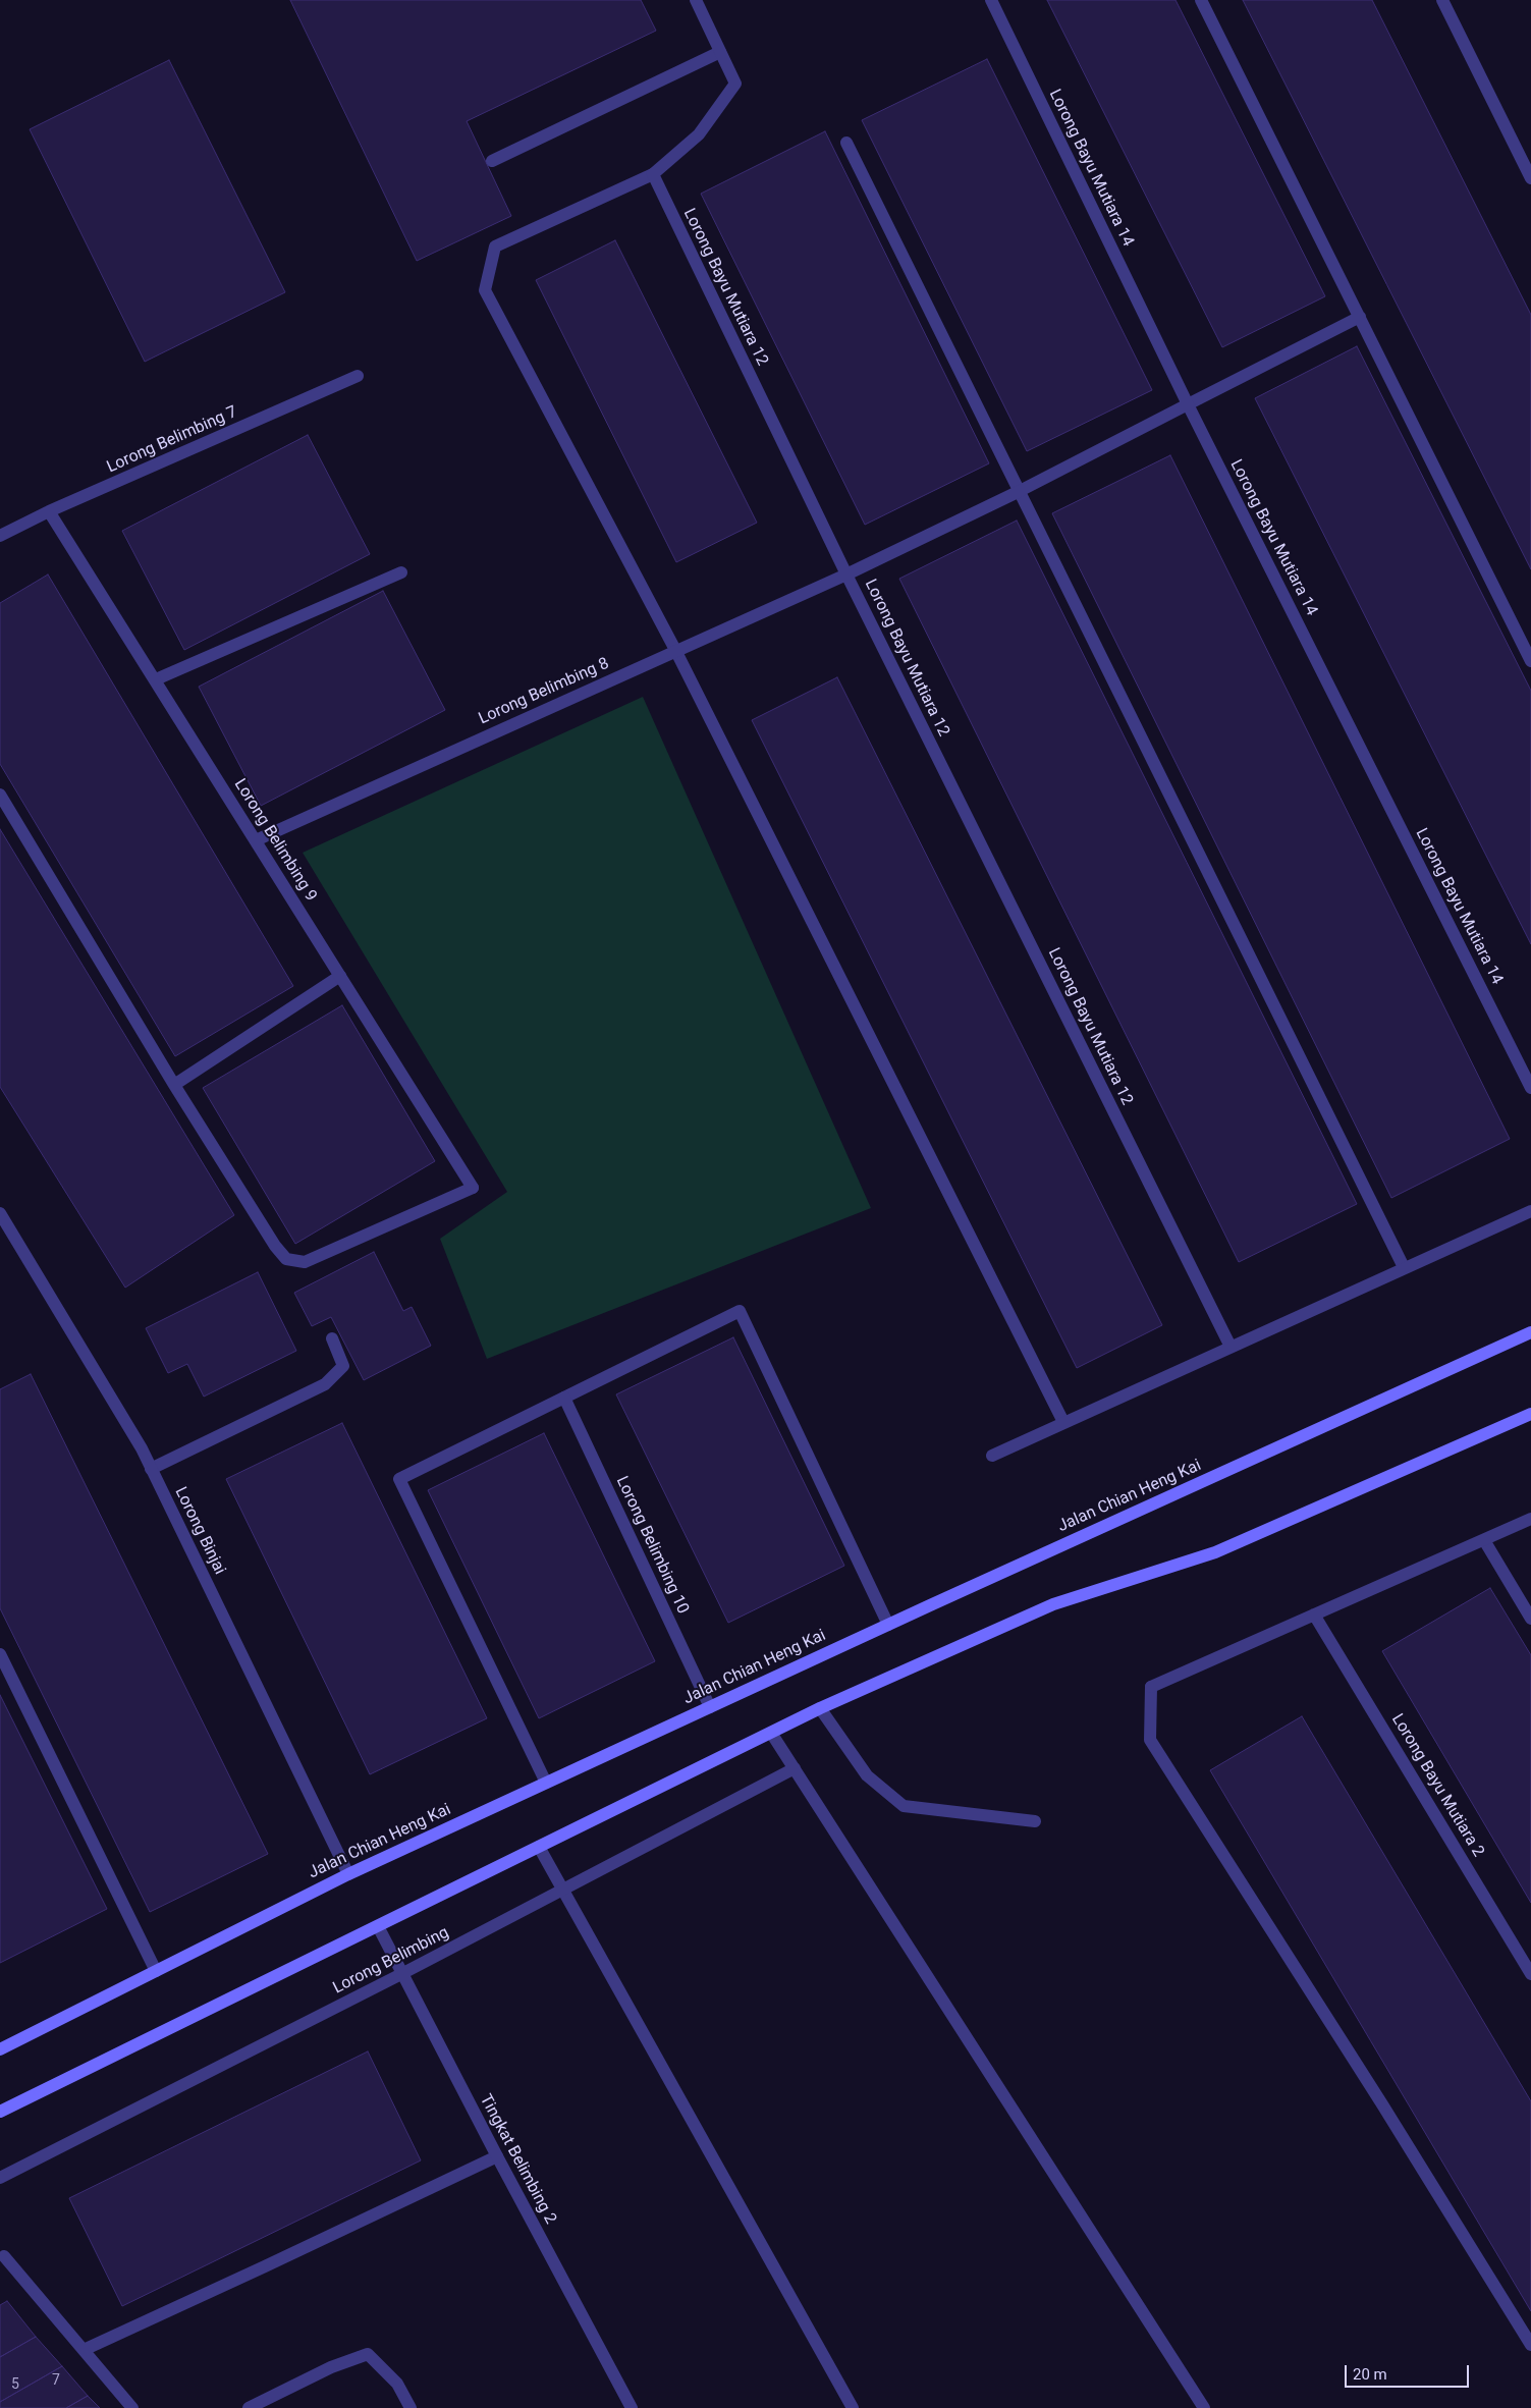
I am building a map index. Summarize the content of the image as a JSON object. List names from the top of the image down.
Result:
{
  "streets": {
    "main road": ["Jalan Chian Heng Kai"],
    "street": [
      "Lorong Bayu Mutiara 14",
      "Lorong Bayu Mutiara 12",
      "Lorong Belimbing 7",
      "Lorong Belimbing 8",
      "Lorong Belimbing 9",
      "Lorong Binjai",
      "Lorong Belimbing 10",
      "Lorong Bayu Mutiara 2",
      "Lorong Belimbing",
      "Tingkat Belimbing 2"
    ]
  },
  "crossings": [
    ["Lorong Bayu Mutiara 14", "Lorong Belimbing 8"],
    ["Lorong Bayu Mutiara 12", "Lorong Belimbing 8"],
    ["Lorong Belimbing 7", "Lorong Belimbing 9"],
    ["Lorong Belimbing 8", "Lorong Belimbing 9"],
    ["Jalan Chian Heng Kai", "Lorong Binjai"],
    ["Jalan Chian Heng Kai", "Lorong Belimbing 10"],
    ["Lorong Belimbing", "Tingkat Belimbing 2"]
  ],
  "house_numbers": ["7", "5"],
  "scale_bar": "20 m"
}
